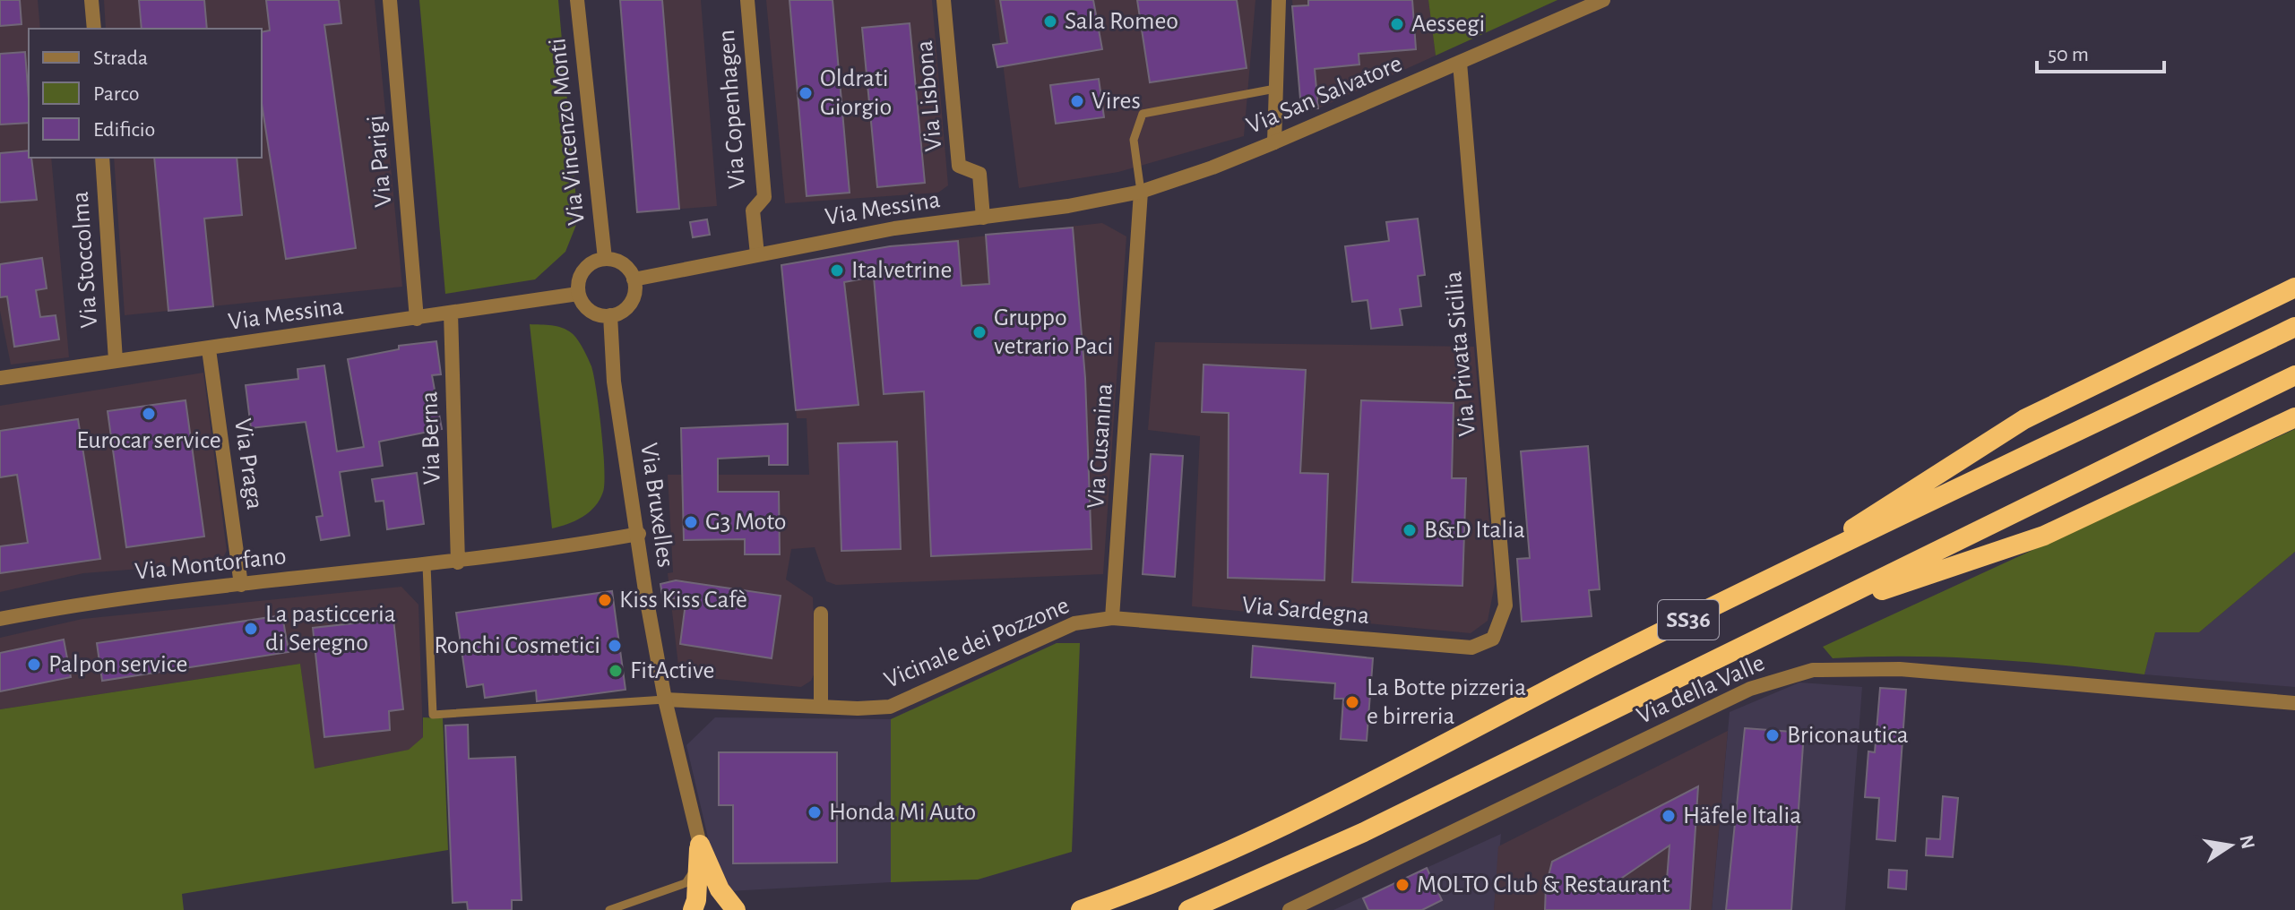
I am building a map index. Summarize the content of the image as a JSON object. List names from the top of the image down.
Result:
{
  "streets": {
    "highway": ["SS36"],
    "street": [
      "Via San Salvatore",
      "Via Lisbona",
      "Via Copenhagen",
      "Via Vincenzo Monti",
      "Via Parigi",
      "Via Messina",
      "Via Stoccolma",
      "Via Privata Sicilia",
      "Via Berna",
      "Via Cusanina",
      "Via Praga",
      "Via Bruxelles",
      "Via Montorfano",
      "Via Sardegna",
      "Vicinale dei Pozzone",
      "Via della Valle"
    ]
  },
  "crossings": [
    ["Via San Salvatore", "Via Messina"],
    ["Via San Salvatore", "Via Privata Sicilia"],
    ["Via San Salvatore", "Via Cusanina"],
    ["Via Lisbona", "Via Messina"],
    ["Via Copenhagen", "Via Messina"],
    ["Via Vincenzo Monti", "Via Messina"],
    ["Via Vincenzo Monti", "Via Bruxelles"],
    ["Via Parigi", "Via Messina"],
    ["Via Messina", "Via Stoccolma"],
    ["Via Messina", "Via Berna"],
    ["Via Messina", "Via Cusanina"],
    ["Via Messina", "Via Praga"],
    ["Via Messina", "Via Bruxelles"],
    ["Via Privata Sicilia", "Via Sardegna"],
    ["Via Berna", "Via Montorfano"],
    ["Via Cusanina", "Via Sardegna"],
    ["Via Cusanina", "Vicinale dei Pozzone"],
    ["Via Praga", "Via Montorfano"],
    ["Via Bruxelles", "Via Montorfano"],
    ["Via Bruxelles", "Vicinale dei Pozzone"],
    ["Via Sardegna", "Vicinale dei Pozzone"]
  ],
  "places": [
    "Sala Romeo",
    "Aessegi",
    "Oldrati Giorgio",
    "Vires",
    "Italvetrine",
    "Gruppo vetrario Paci",
    "Eurocar service",
    "G3 Moto",
    "B&D Italia",
    "Kiss Kiss Cafè",
    "La pasticceria di Seregno",
    "Ronchi Cosmetici",
    "Palpon service",
    "FitActive",
    "La Botte pizzeria e birreria",
    "Briconautica",
    "Honda Mi Auto",
    "Häfele Italia",
    "MOLTO Club & Restaurant"
  ],
  "legend": ["Strada", "Parco", "Edificio"],
  "scale_bar": "50 m",
  "north": "right"
}
